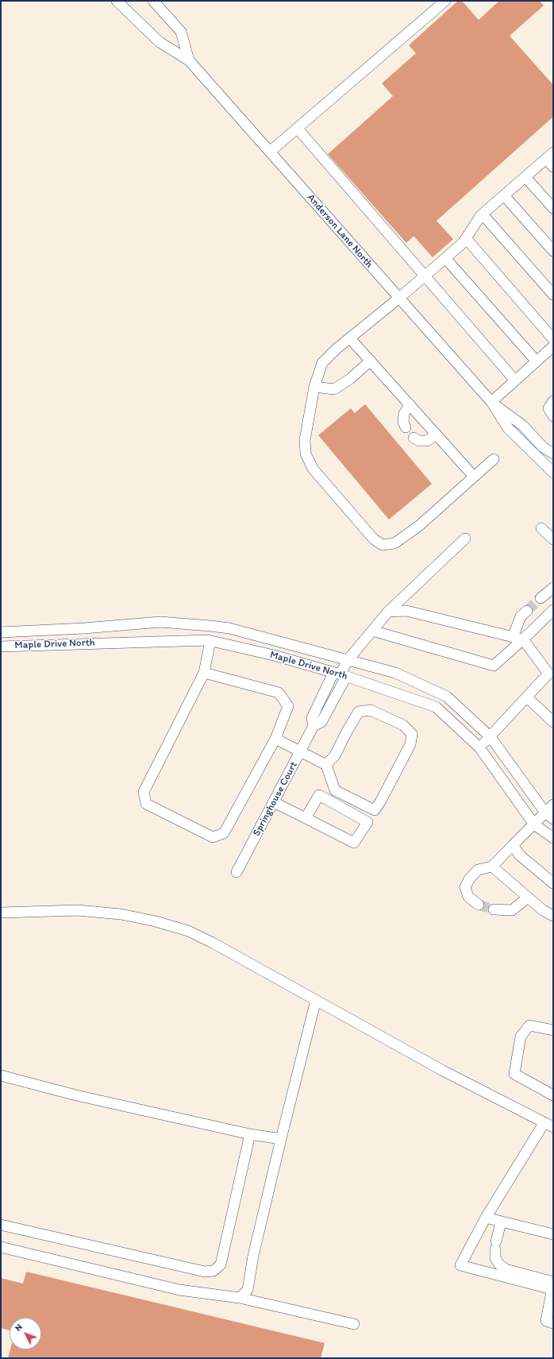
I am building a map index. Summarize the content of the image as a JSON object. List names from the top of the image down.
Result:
{
  "streets": {
    "street": ["Anderson Lane North", "Maple Drive North", "Springhouse Court"]
  },
  "crossings": [
    ["Maple Drive North", "Springhouse Court"]
  ],
  "north": "top left"
}
